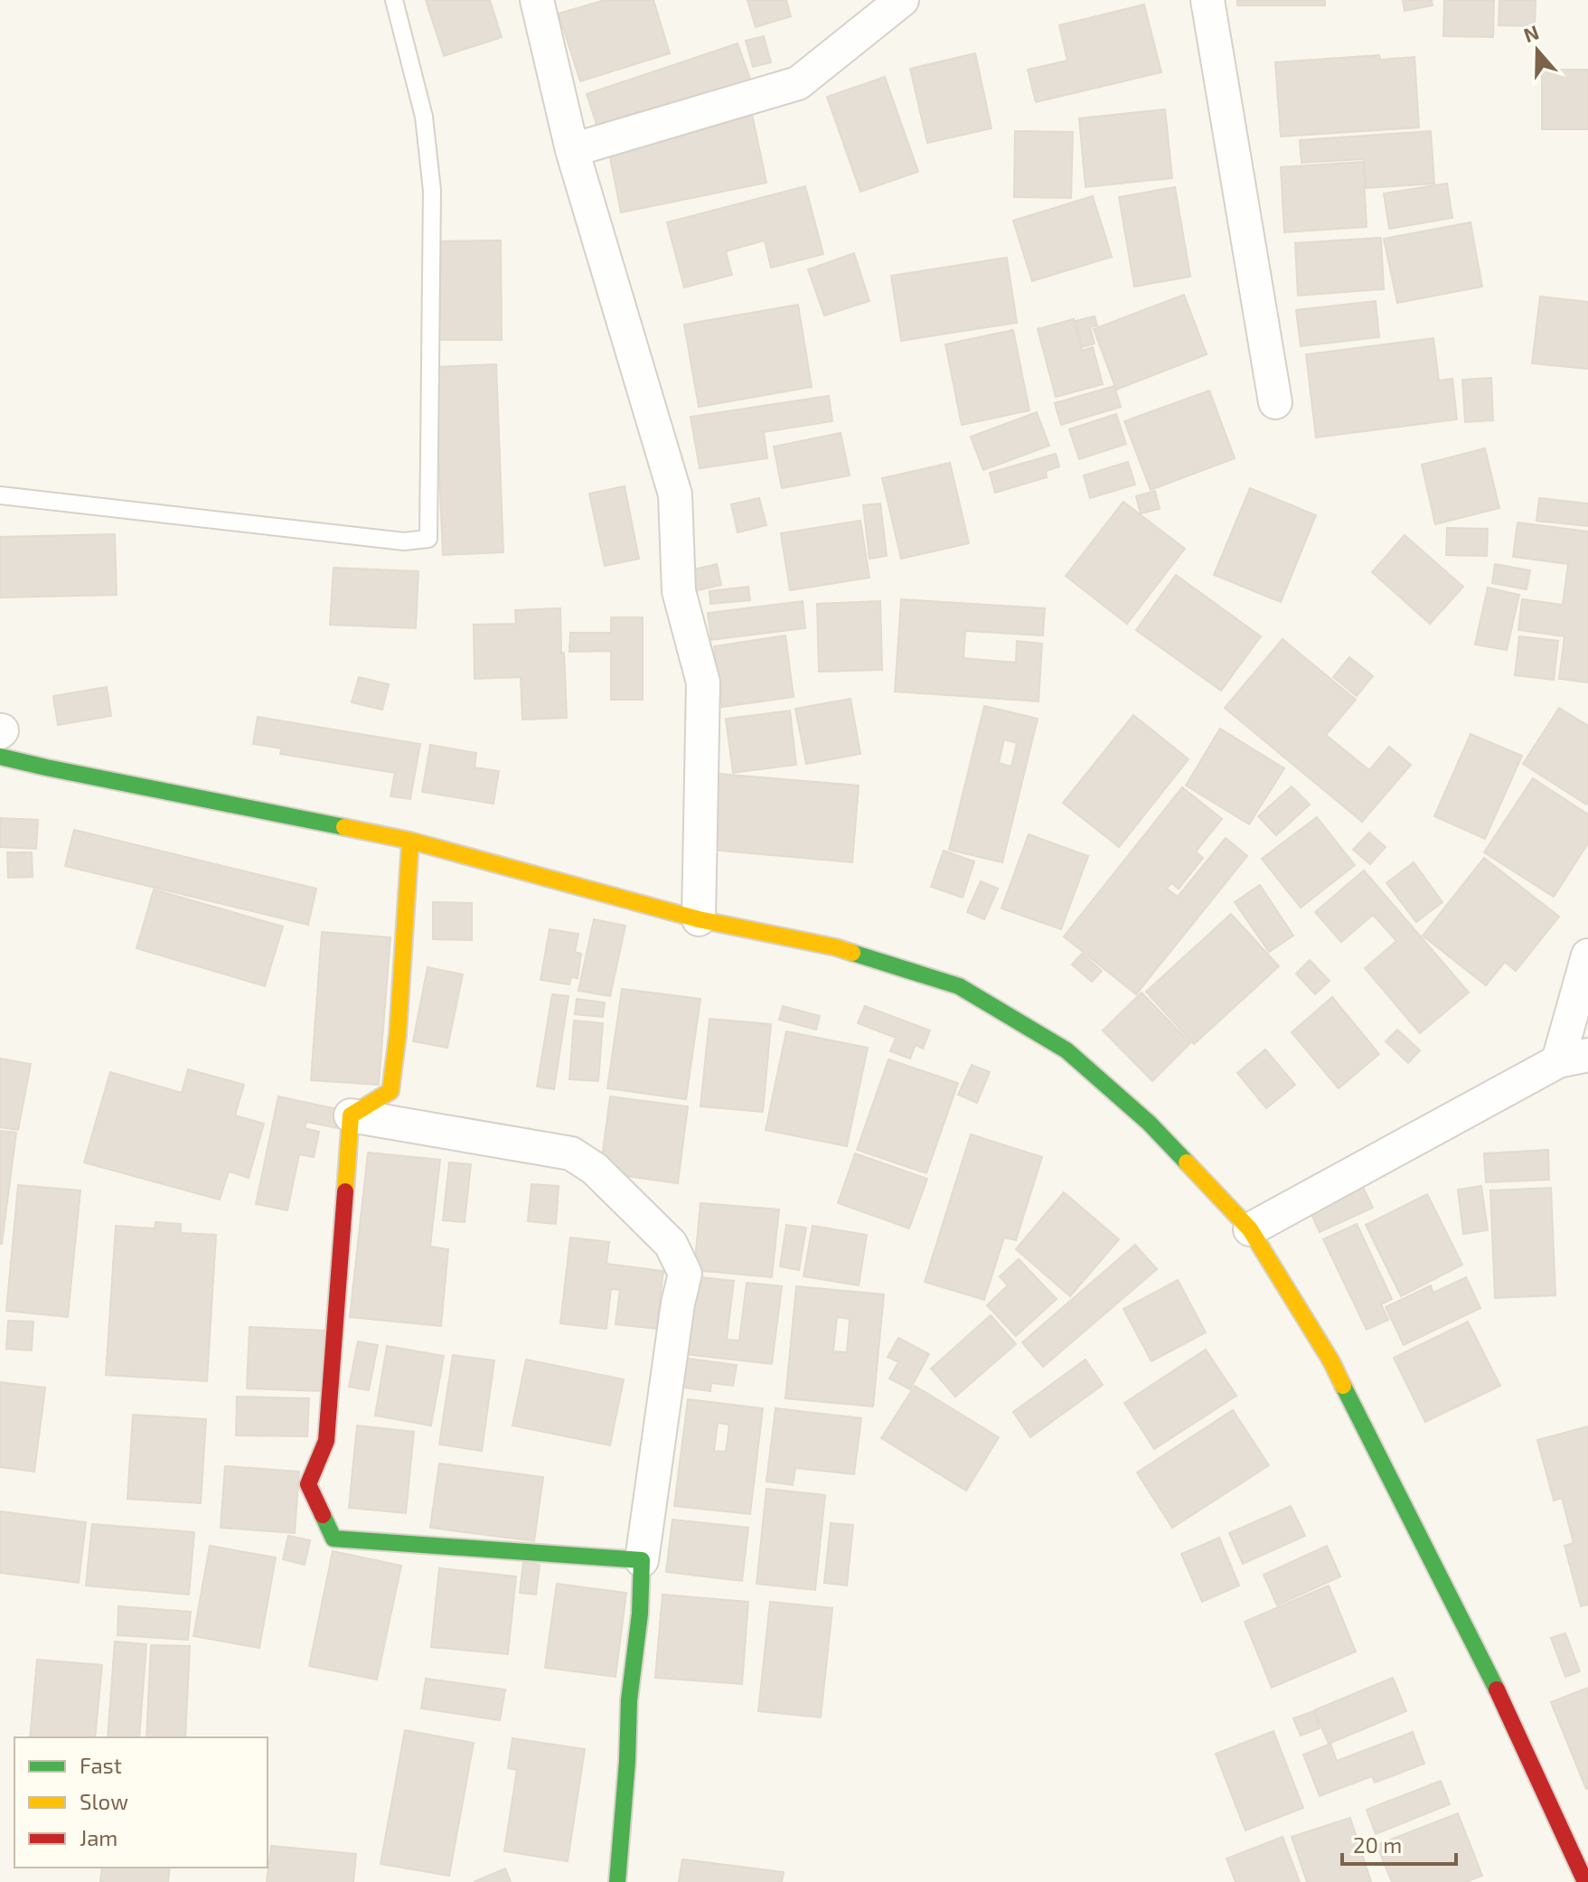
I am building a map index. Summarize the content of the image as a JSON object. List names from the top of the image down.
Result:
{
  "legend": ["Fast", "Slow", "Jam"],
  "scale_bar": "20 m",
  "north": "top"
}
